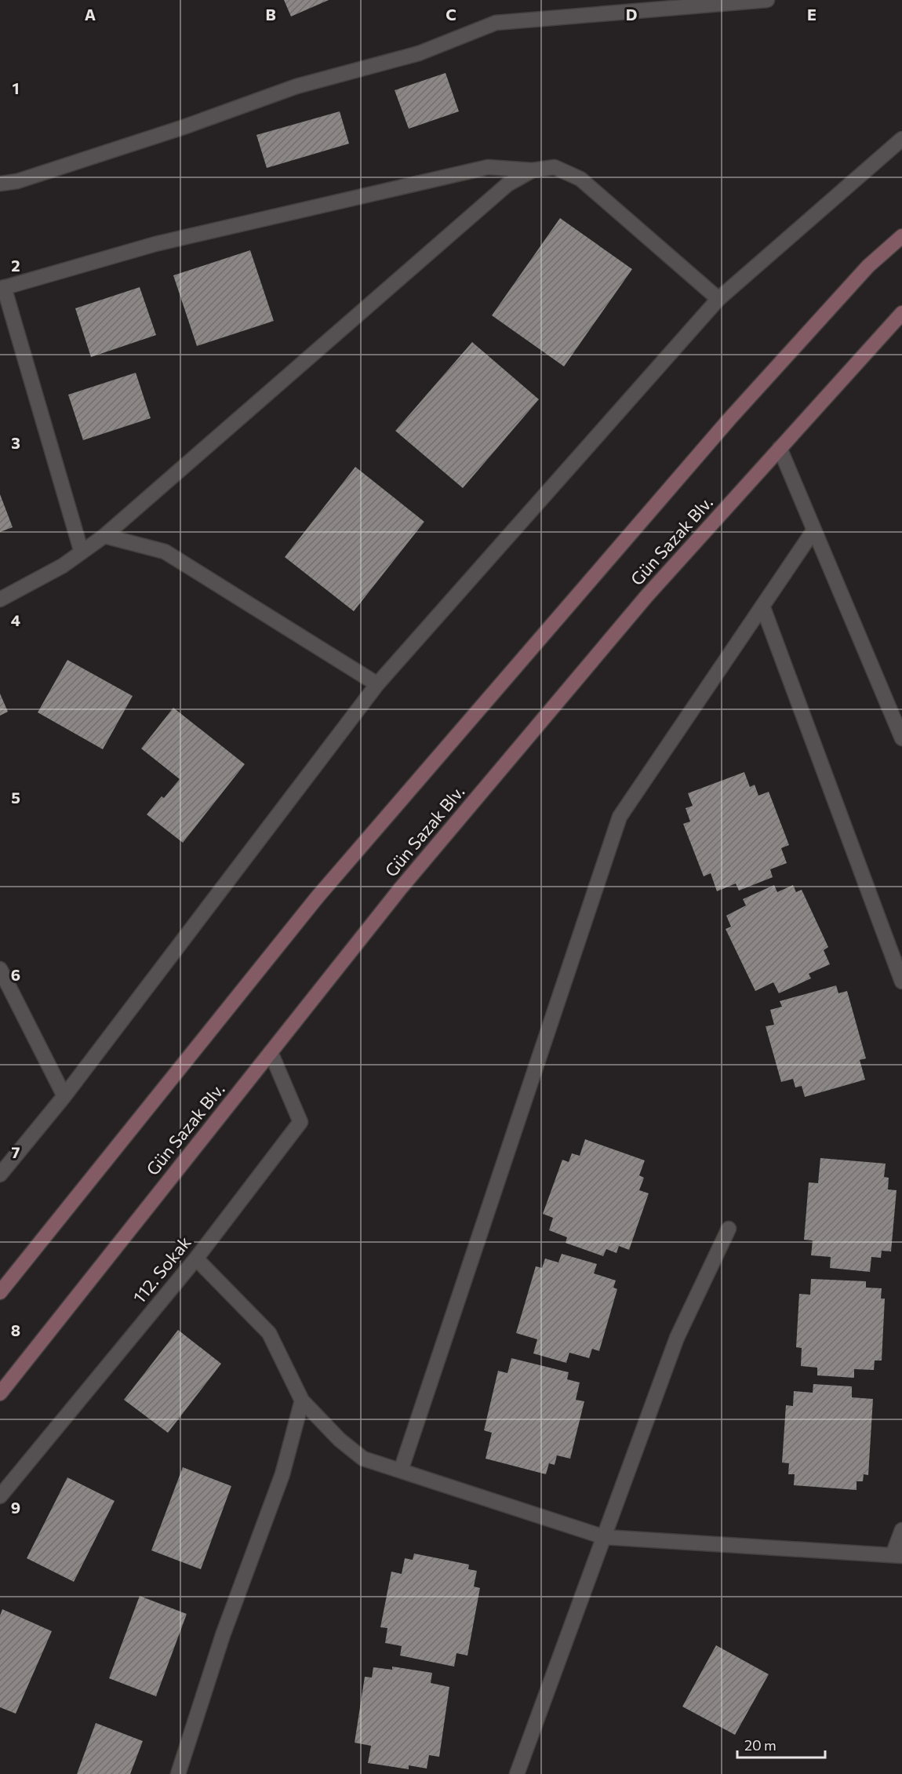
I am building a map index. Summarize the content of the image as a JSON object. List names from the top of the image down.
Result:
{
  "streets": {
    "main road": ["Gün Sazak Blv."],
    "street": ["112. Sokak"]
  },
  "crossings": [
    ["Gün Sazak Blv.", "112. Sokak"]
  ],
  "scale_bar": "20 m",
  "grid": {
    "columns": [
      "A",
      "B",
      "C",
      "D",
      "E"
    ],
    "rows": [
      "1",
      "2",
      "3",
      "4",
      "5",
      "6",
      "7",
      "8",
      "9"
    ]
  }
}
